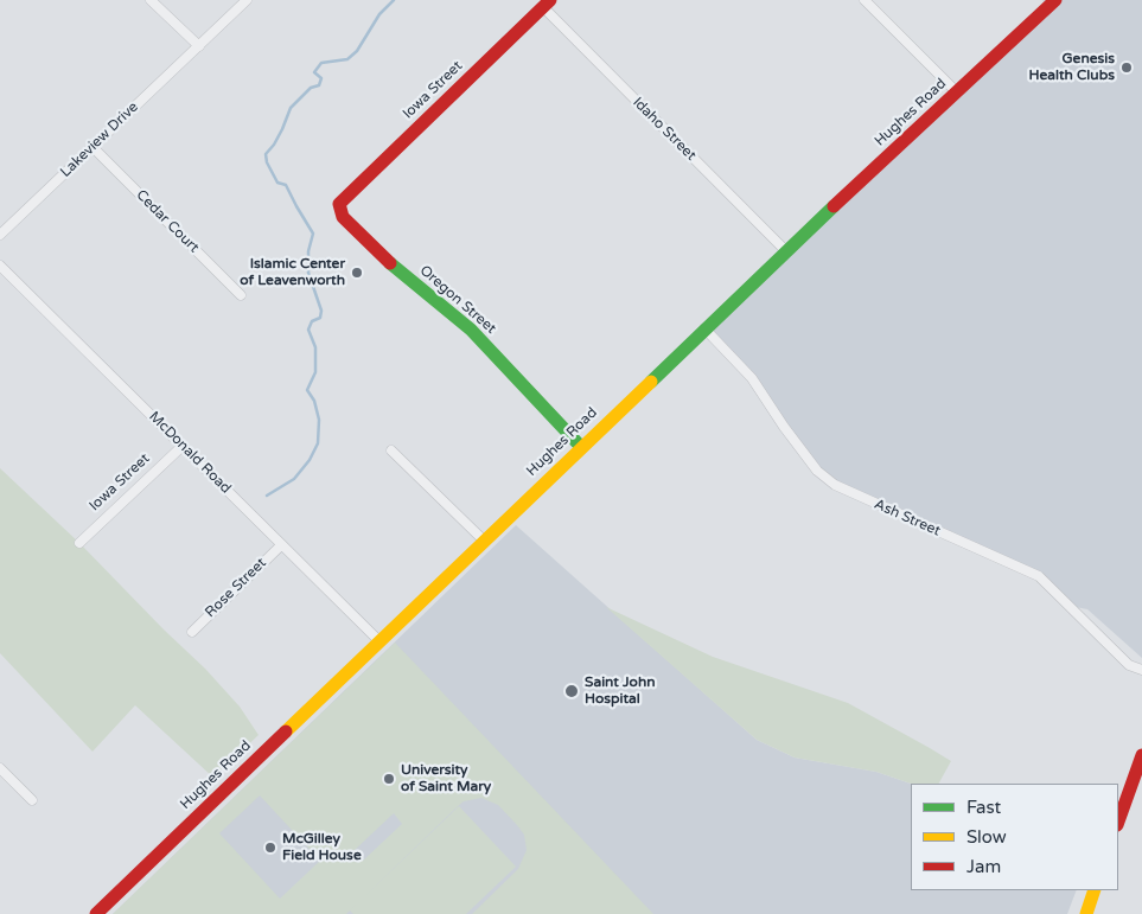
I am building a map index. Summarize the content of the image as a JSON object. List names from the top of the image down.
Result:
{
  "streets": {
    "main road": ["Iowa Street", "Hughes Road", "Oregon Street"],
    "street": [
      "Idaho Street",
      "Lakeview Drive",
      "Cedar Court",
      "McDonald Road",
      "Ash Street",
      "Rose Street"
    ]
  },
  "crossings": [
    ["Iowa Street", "Idaho Street"],
    ["Iowa Street", "Oregon Street"],
    ["Iowa Street", "McDonald Road"],
    ["Hughes Road", "Idaho Street"],
    ["Hughes Road", "Oregon Street"],
    ["Hughes Road", "McDonald Road"],
    ["Hughes Road", "Ash Street"],
    ["Lakeview Drive", "Cedar Court"],
    ["McDonald Road", "Rose Street"]
  ],
  "places": [
    "Genesis Health Clubs",
    "Islamic Center of Leavenworth",
    "Saint John Hospital",
    "University of Saint Mary",
    "McGilley Field House"
  ],
  "legend": ["Fast", "Slow", "Jam"]
}
